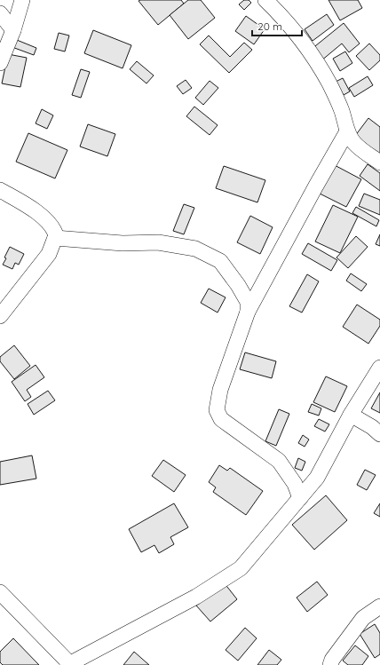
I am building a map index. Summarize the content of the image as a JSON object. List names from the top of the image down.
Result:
{
  "scale_bar": "20 m"
}
